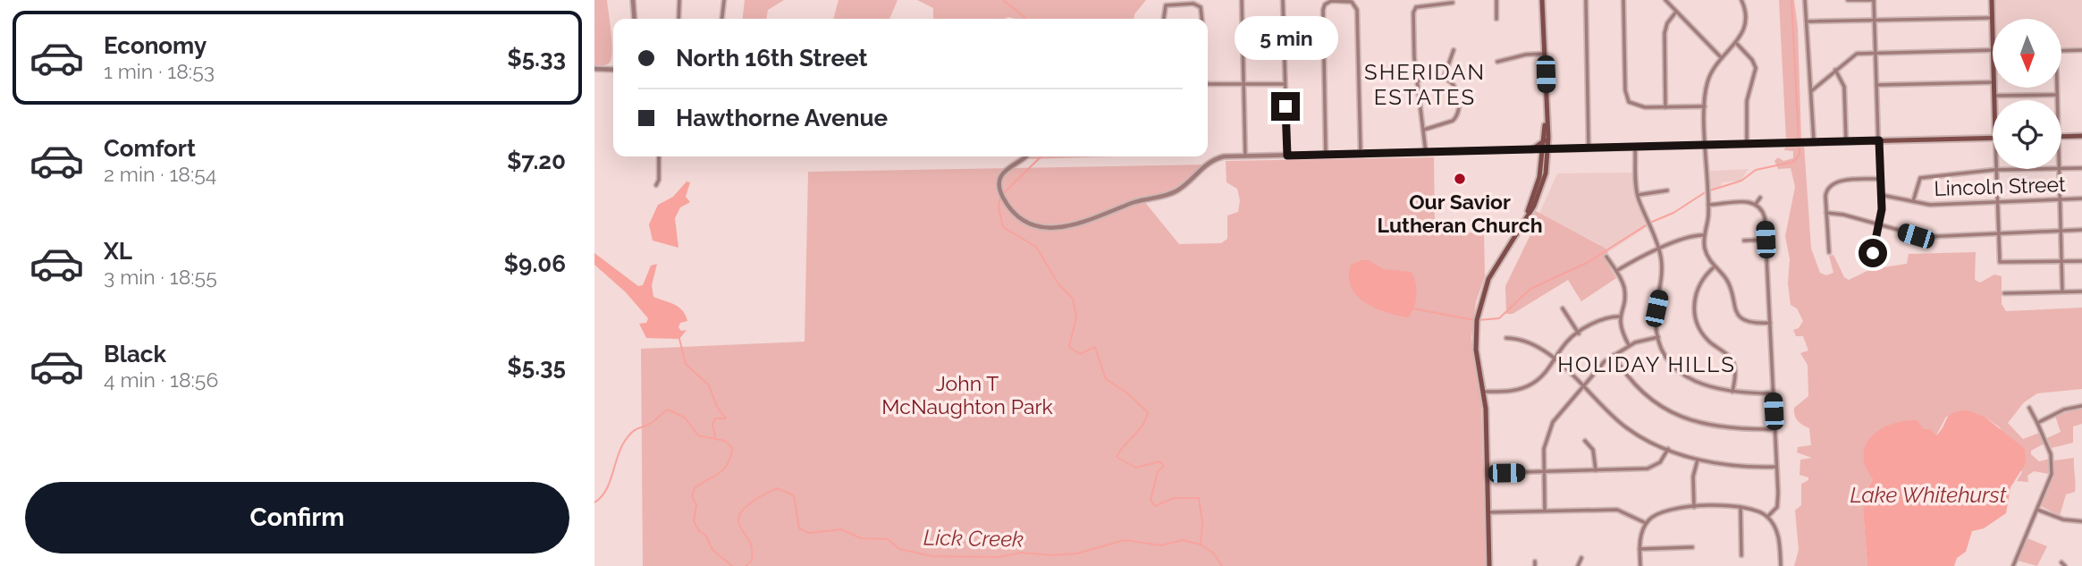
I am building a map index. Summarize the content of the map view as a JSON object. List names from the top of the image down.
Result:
{
  "streets": {
    "street": ["Lincoln Street"]
  },
  "districts": ["SHERIDAN ESTATES", "HOLIDAY HILLS"],
  "water": ["Lake Whitehurst", "Lick Creek"],
  "parks": ["John T McNaughton Park"],
  "places": ["Our Savior Lutheran Church"],
  "north": "bottom",
  "page": {
    "list": [
      {
        "name": "Economy",
        "note": "1 min · 18:53",
        "value": "$5.33"
      },
      {
        "name": "Comfort",
        "note": "2 min · 18:54",
        "value": "$7.20"
      },
      {
        "name": "XL",
        "note": "3 min · 18:55",
        "value": "$9.06"
      },
      {
        "name": "Black",
        "note": "4 min · 18:56",
        "value": "$5.35"
      }
    ],
    "bubble": "5 min",
    "banner": ["North 16th Street", "Hawthorne Avenue"],
    "buttons": "Confirm"
  }
}
